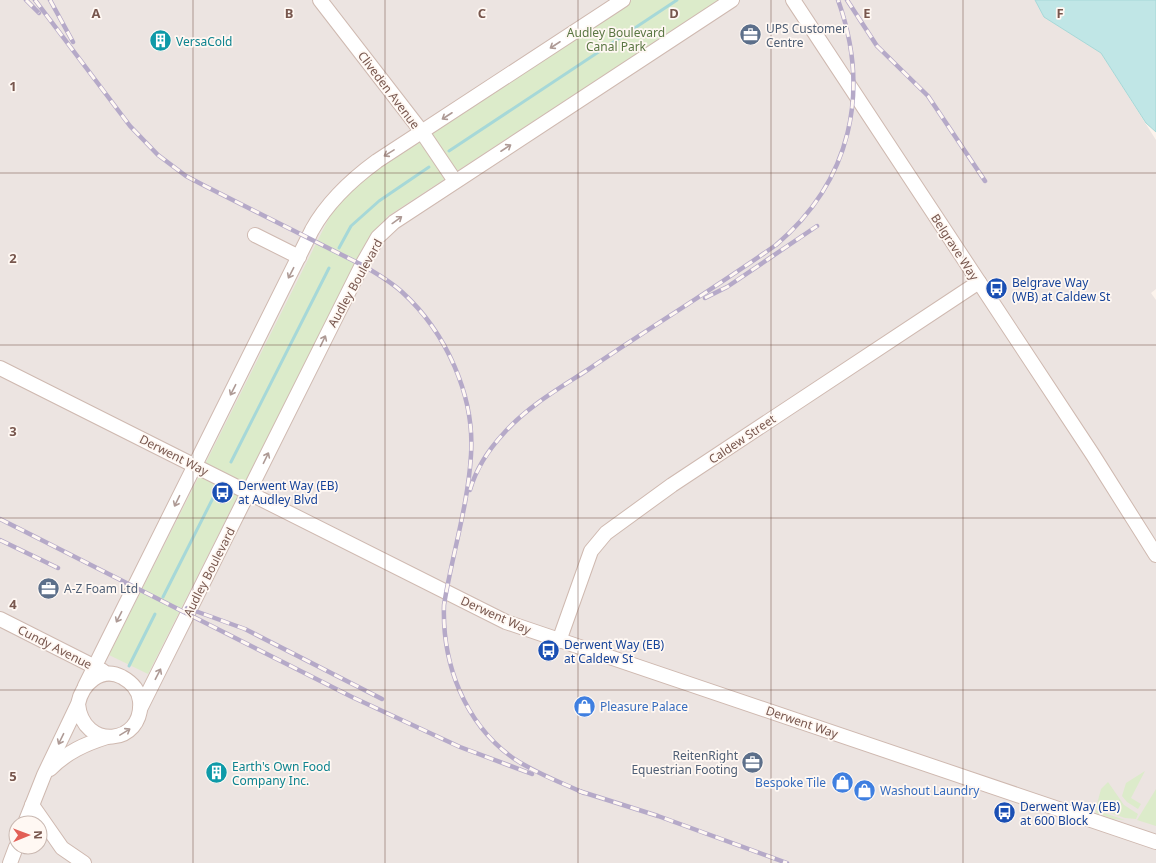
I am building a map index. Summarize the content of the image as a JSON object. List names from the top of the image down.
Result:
{
  "streets": {
    "street": [
      "Cliveden Avenue",
      "Belgrave Way",
      "Audley Boulevard",
      "Caldew Street",
      "Derwent Way",
      "Cundy Avenue"
    ]
  },
  "crossings": [
    ["Cliveden Avenue", "Audley Boulevard"],
    ["Belgrave Way", "Caldew Street"],
    ["Audley Boulevard", "Derwent Way"],
    ["Audley Boulevard", "Cundy Avenue"],
    ["Caldew Street", "Derwent Way"]
  ],
  "parks": ["Audley Boulevard Canal Park"],
  "places": {
    "office": ["UPS Customer Centre", "A-Z Foam Ltd", "ReitenRight Equestrian Footing"],
    "building": ["VersaCold", "Earth's Own Food Company Inc."],
    "bus stop": [
      "Belgrave Way (WB) at Caldew St",
      "Derwent Way (EB) at Audley Blvd",
      "Derwent Way (EB) at Caldew St",
      "Derwent Way (EB) at 600 Block"
    ],
    "shop": ["Pleasure Palace", "Bespoke Tile", "Washout Laundry"]
  },
  "north": "right",
  "grid": {
    "columns": [
      "A",
      "B",
      "C",
      "D",
      "E",
      "F"
    ],
    "rows": [
      "1",
      "2",
      "3",
      "4",
      "5"
    ]
  }
}
